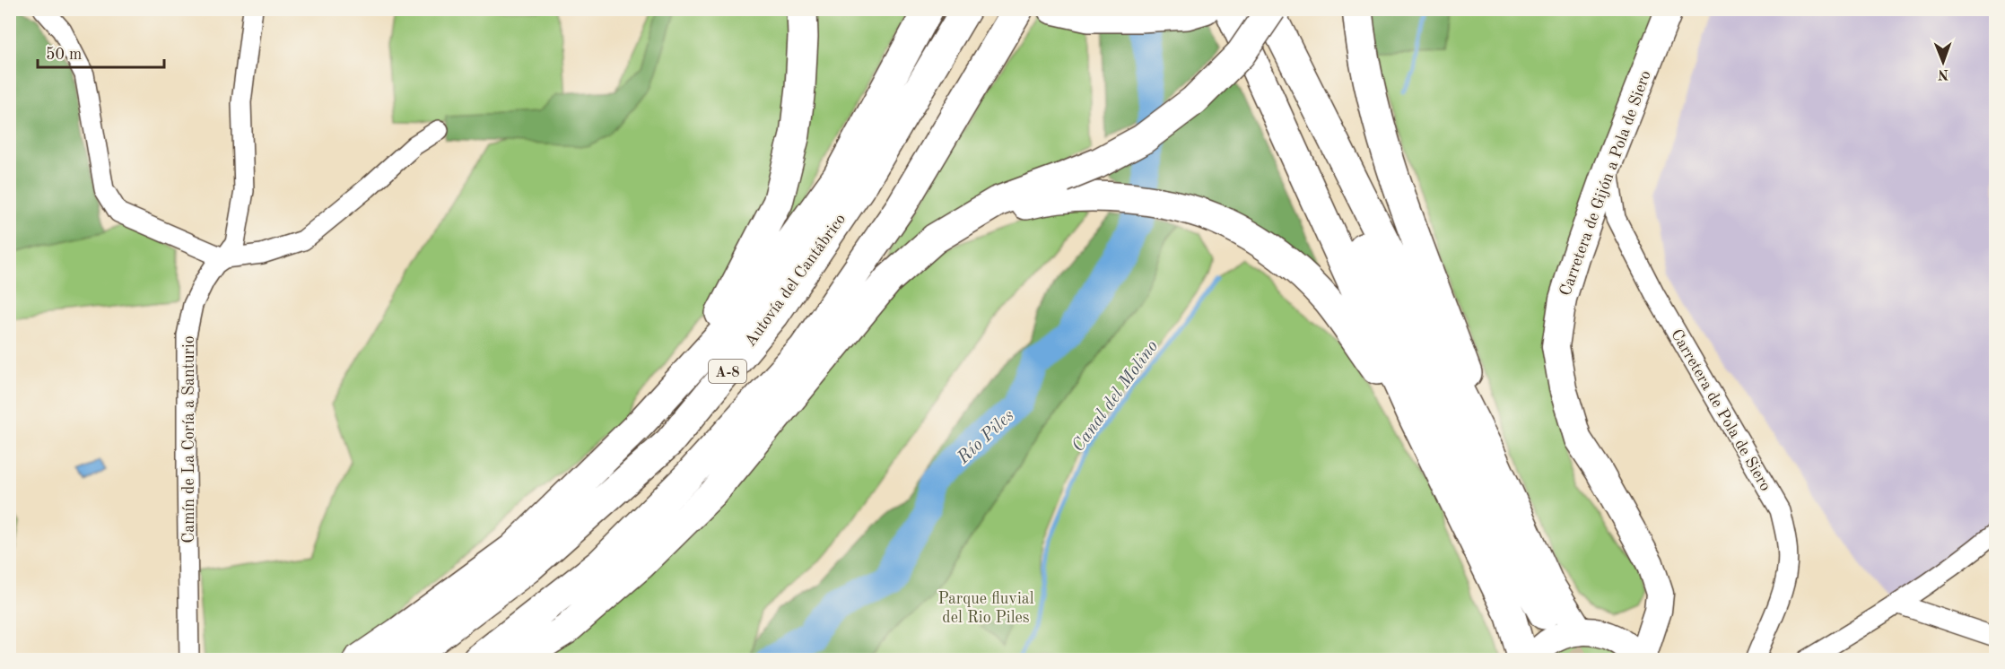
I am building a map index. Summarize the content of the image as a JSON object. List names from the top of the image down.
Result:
{
  "streets": {
    "highway": ["Autovía del Cantábrico", "A-8"],
    "street": ["Carretera de Gijón a Pola de Siero", "Carretera de Pola de Siero", "Camín de La Coría a Santurio"]
  },
  "crossings": [
    ["Carretera de Gijón a Pola de Siero", "Carretera de Pola de Siero"]
  ],
  "water": ["Canal del Molino", "Río Piles"],
  "parks": ["Parque fluvial del Rio Piles"],
  "scale_bar": "50 m",
  "north": "bottom"
}
